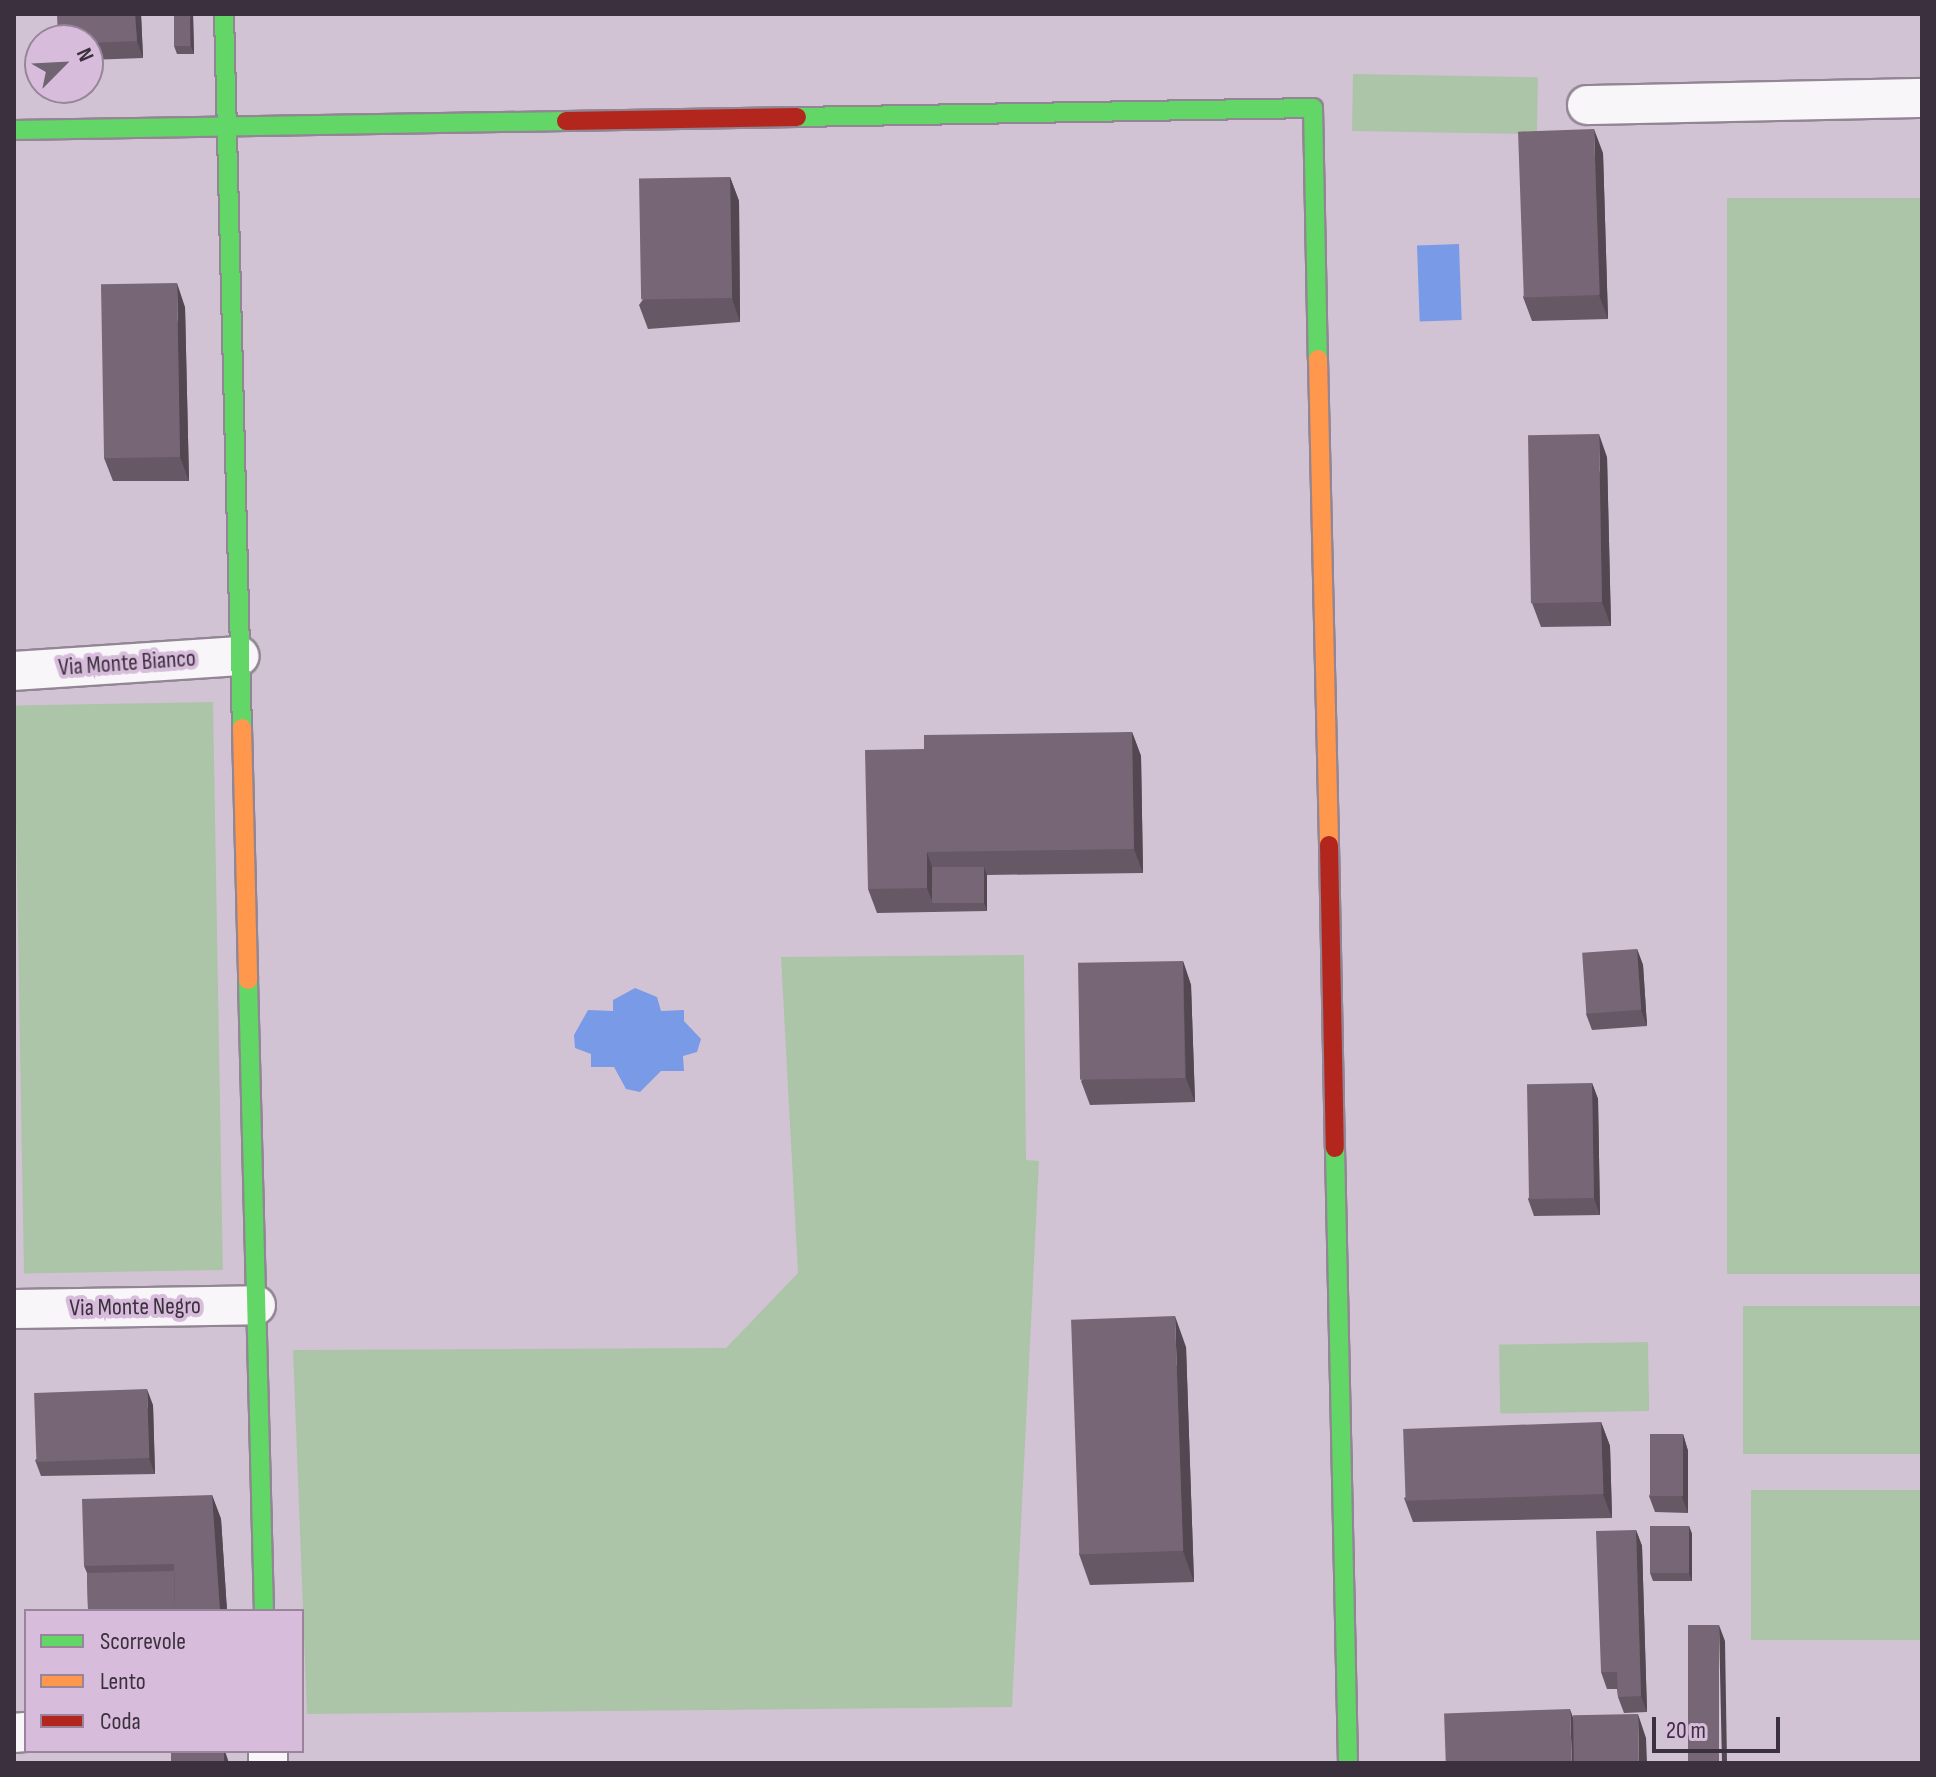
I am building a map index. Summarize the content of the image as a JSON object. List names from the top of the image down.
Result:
{
  "streets": {
    "street": ["Via Monte Bianco", "Via Monte Negro"]
  },
  "legend": ["Scorrevole", "Lento", "Coda"],
  "scale_bar": "20 m",
  "north": "top right"
}
